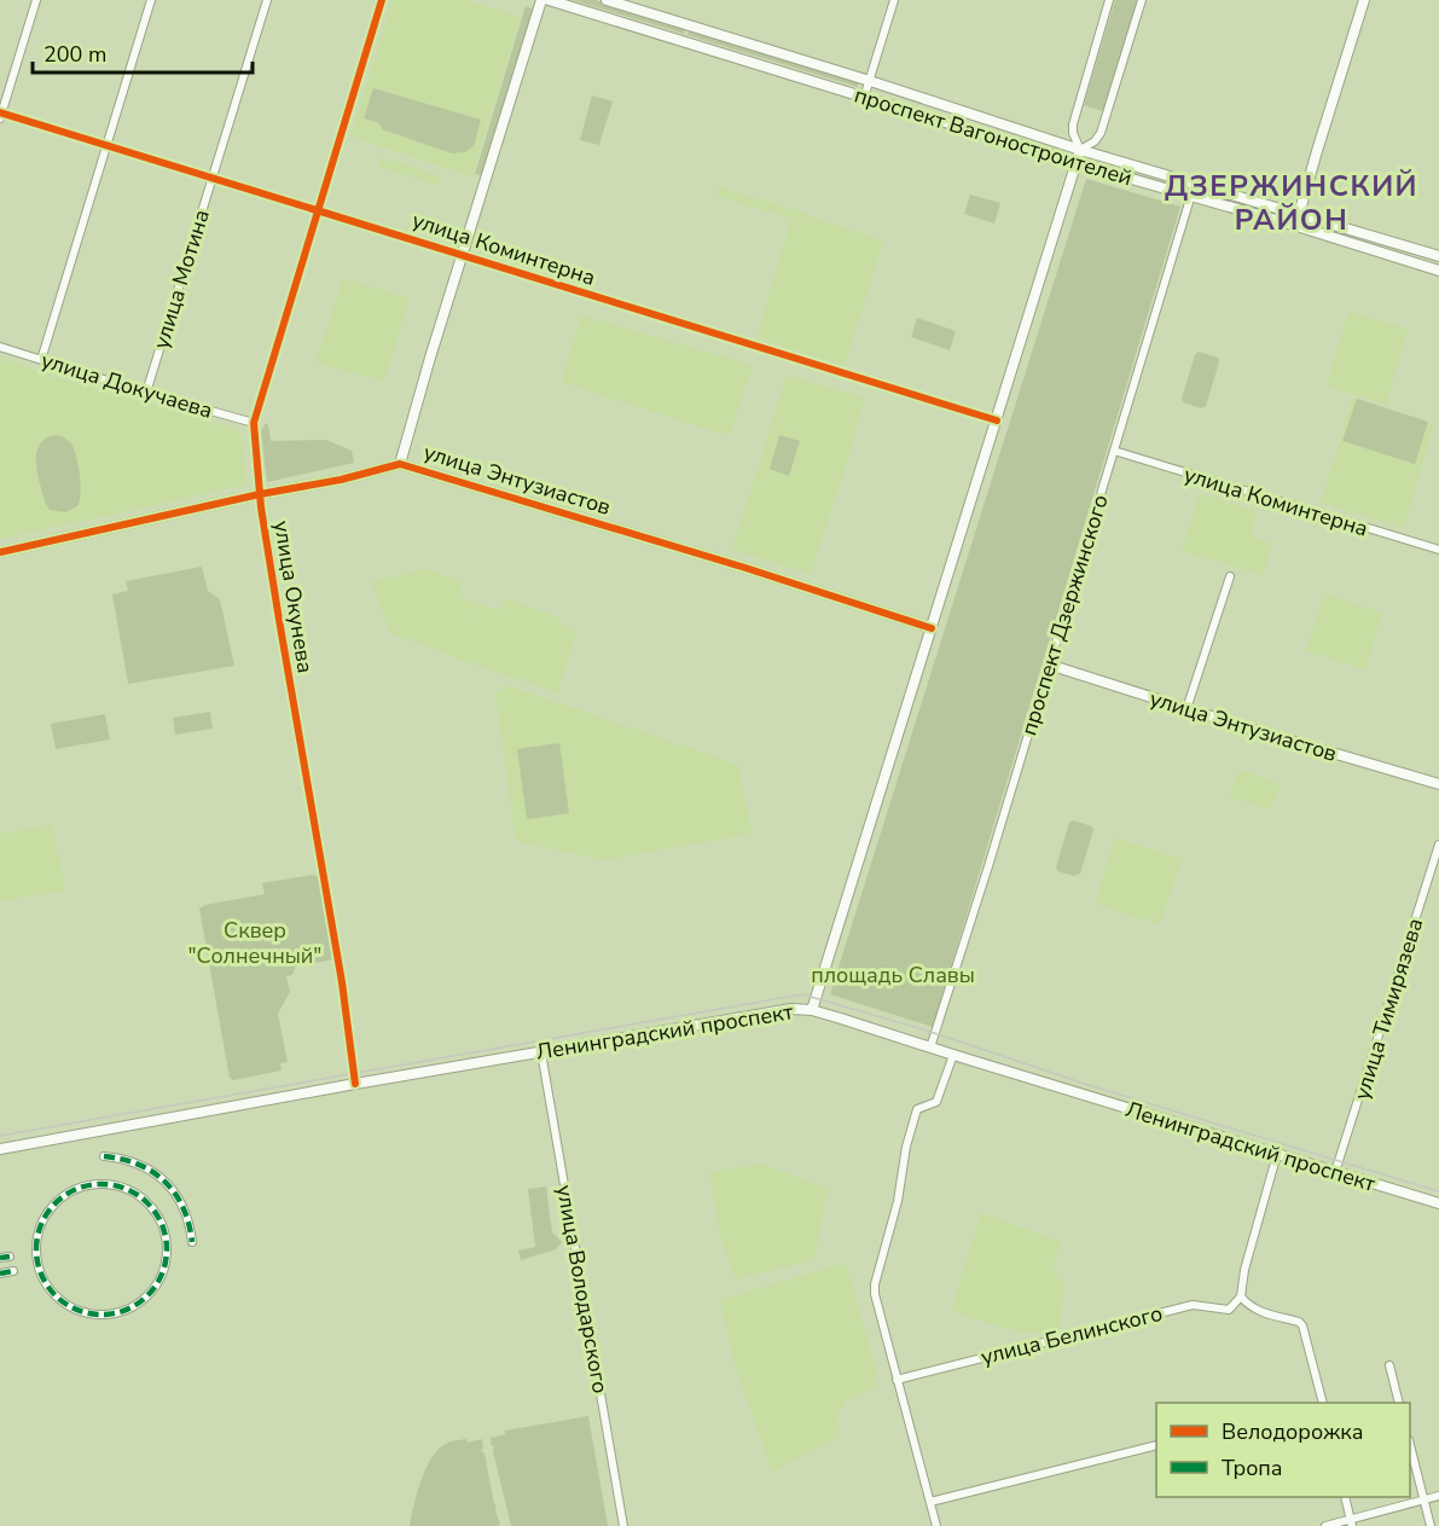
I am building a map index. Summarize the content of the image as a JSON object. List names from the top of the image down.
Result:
{
  "streets": {
    "main road": ["проспект Вагоностроителей", "улица Энтузиастов", "Ленинградский проспект"],
    "street": [
      "улица Коминтерна",
      "улица Мотина",
      "улица Докучаева",
      "улица Окунева",
      "проспект Дзержинского",
      "улица Тимирязева",
      "улица Володарского",
      "улица Белинского"
    ]
  },
  "crossings": [
    ["проспект Вагоностроителей", "проспект Дзержинского"],
    ["улица Коминтерна", "улица Мотина"],
    ["улица Коминтерна", "улица Окунева"],
    ["улица Коминтерна", "проспект Дзержинского"],
    ["улица Мотина", "улица Докучаева"],
    ["улица Докучаева", "улица Окунева"],
    ["улица Энтузиастов", "улица Окунева"],
    ["улица Энтузиастов", "проспект Дзержинского"],
    ["улица Окунева", "Ленинградский проспект"],
    ["проспект Дзержинского", "Ленинградский проспект"],
    ["улица Тимирязева", "Ленинградский проспект"],
    ["Ленинградский проспект", "улица Володарского"]
  ],
  "districts": ["ДЗЕРЖИНСКИЙ РАЙОН"],
  "parks": ["Сквер \"Солнечный\"", "площадь Славы"],
  "legend": ["Велодорожка", "Тропа"],
  "scale_bar": "200 m"
}
